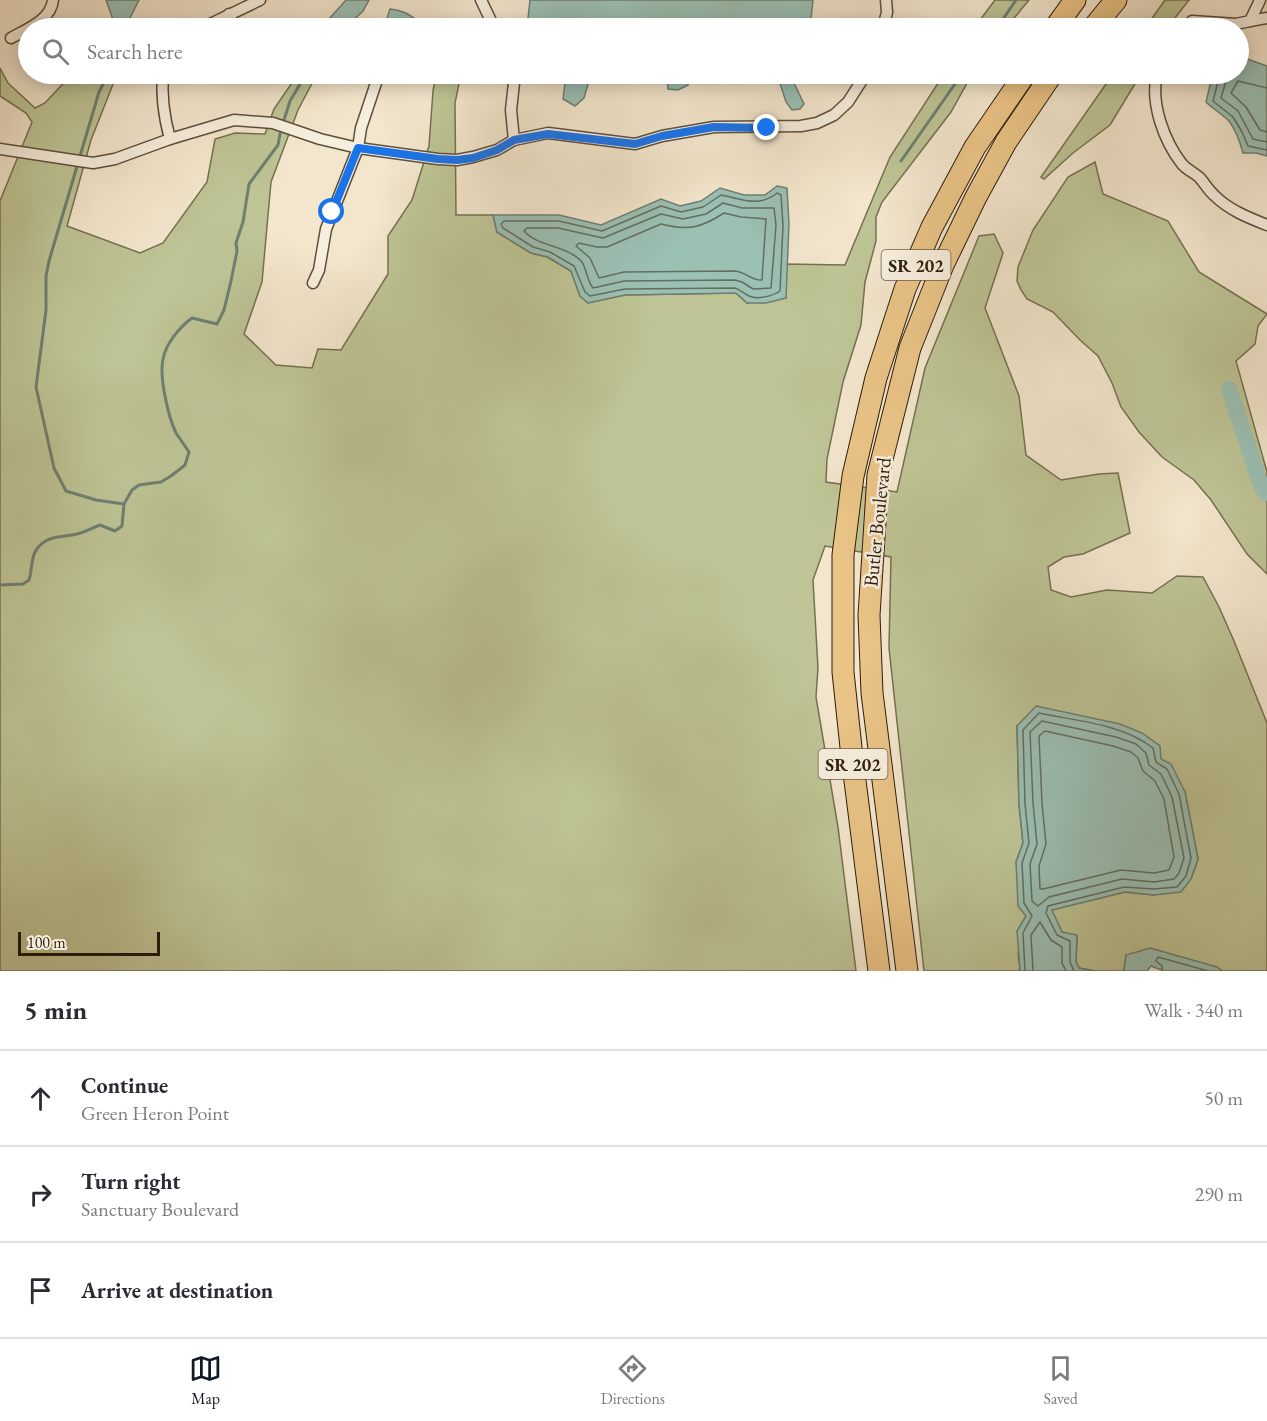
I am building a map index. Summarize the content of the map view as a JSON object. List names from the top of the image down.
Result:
{
  "streets": {
    "highway": ["SR 202", "Butler Boulevard"]
  },
  "scale_bar": "100 m",
  "page": {
    "search": "Search here",
    "scale": "100 m",
    "heading": ["5 min", "Walk · 340 m"],
    "list": [
      ["Continue", "Green Heron Point", "50 m"],
      ["Turn right", "Sanctuary Boulevard", "290 m"],
      "Arrive at destination"
    ],
    "nav": ["Map", "Directions", "Saved"]
  }
}
